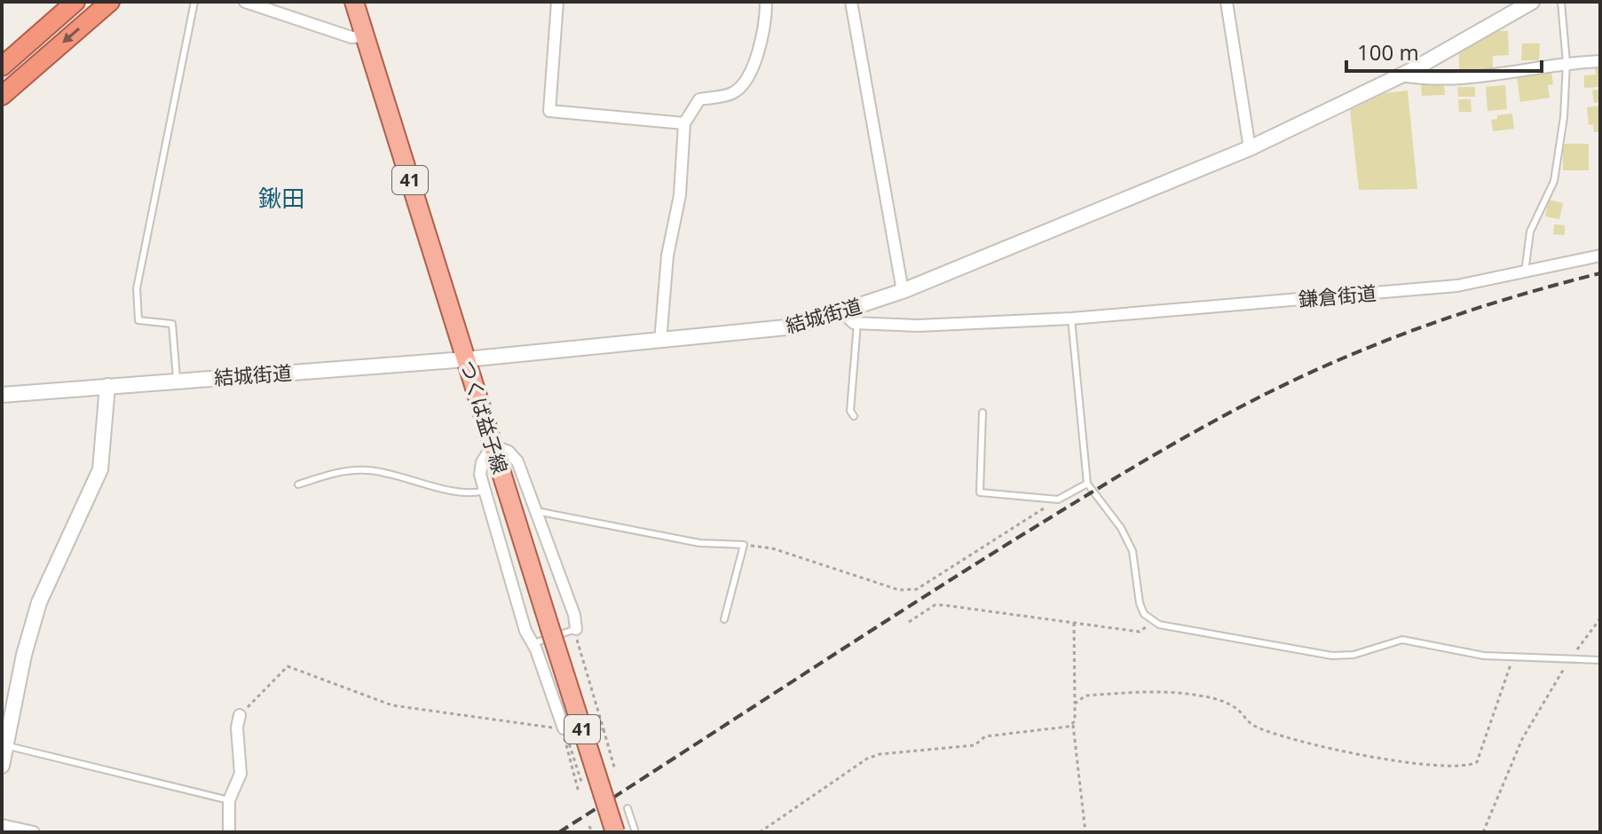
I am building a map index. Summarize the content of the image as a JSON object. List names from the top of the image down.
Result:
{
  "streets": {
    "main road": ["41", "つくば益子線"],
    "street": ["鎌倉街道", "結城街道"]
  },
  "crossings": [
    ["結城街道", "つくば益子線"]
  ],
  "districts": ["鍬田"],
  "scale_bar": "100 m"
}
